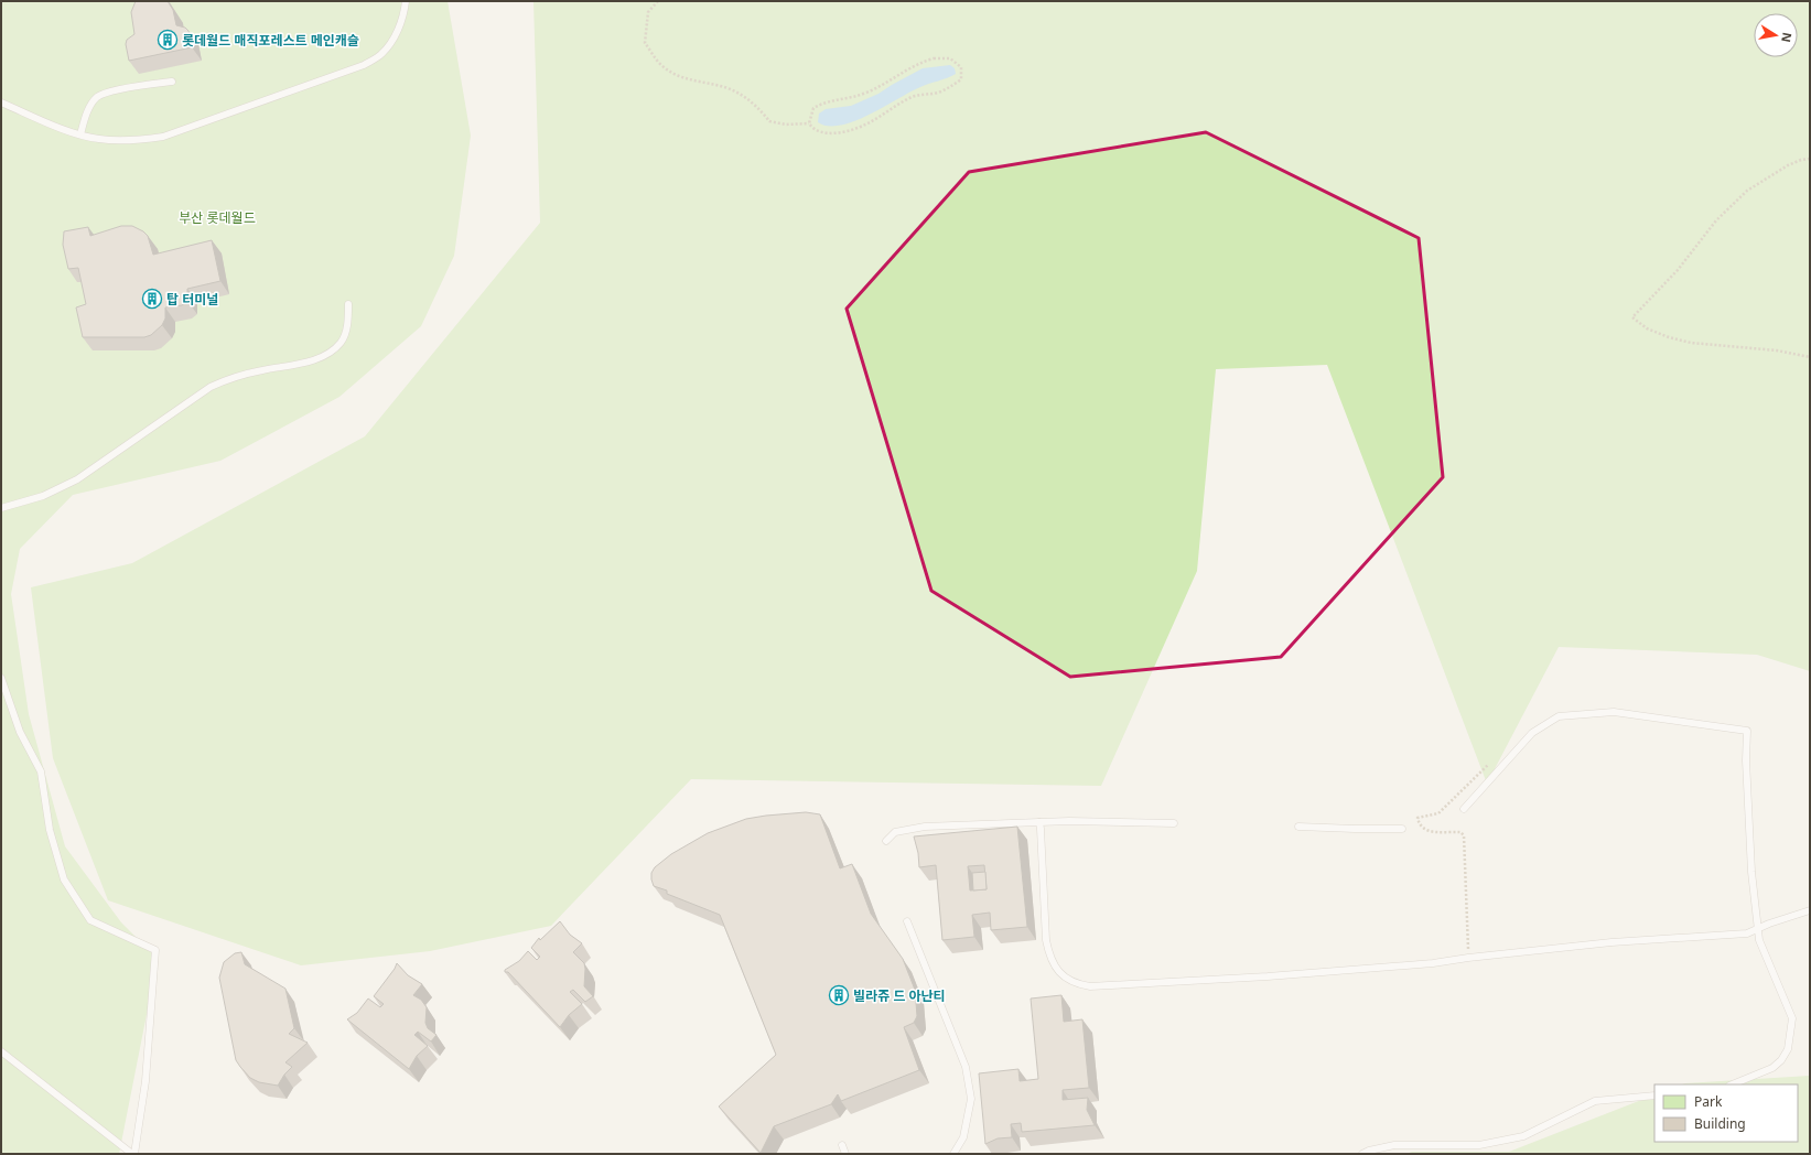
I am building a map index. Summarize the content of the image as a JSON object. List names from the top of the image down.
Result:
{
  "parks": ["부산 롯데월드"],
  "places": {
    "building": ["롯데월드 매직포레스트 메인캐슬", "탑 터미널", "빌라쥬 드 아난티"]
  },
  "legend": ["Park", "Building"],
  "north": "right"
}
